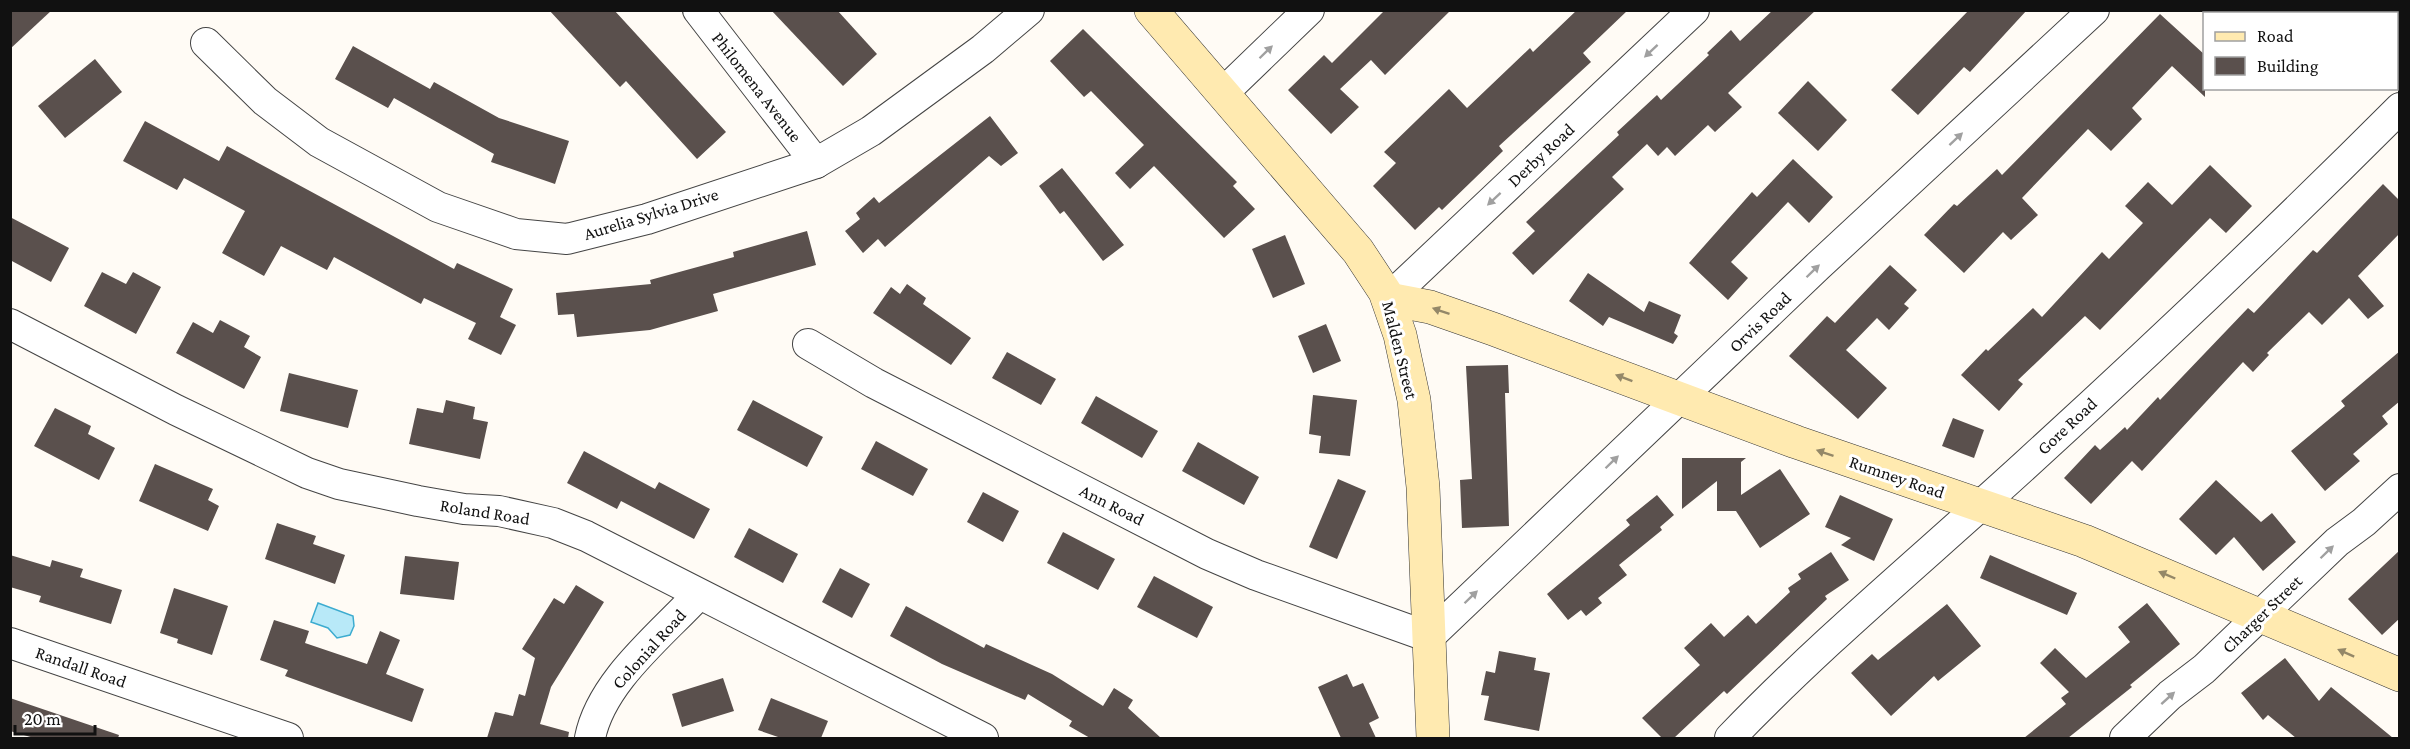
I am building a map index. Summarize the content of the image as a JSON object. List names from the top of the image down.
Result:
{
  "streets": {
    "street": [
      "Philomena Avenue",
      "Derby Road",
      "Aurelia Sylvia Drive",
      "Orvis Road",
      "Malden Street",
      "Gore Road",
      "Rumney Road",
      "Ann Road",
      "Roland Road",
      "Charger Street",
      "Colonial Road",
      "Randall Road"
    ]
  },
  "crossings": [
    ["Philomena Avenue", "Aurelia Sylvia Drive"],
    ["Derby Road", "Malden Street"],
    ["Derby Road", "Rumney Road"],
    ["Orvis Road", "Malden Street"],
    ["Orvis Road", "Rumney Road"],
    ["Orvis Road", "Ann Road"],
    ["Malden Street", "Rumney Road"],
    ["Malden Street", "Ann Road"],
    ["Gore Road", "Rumney Road"],
    ["Rumney Road", "Charger Street"],
    ["Roland Road", "Colonial Road"]
  ],
  "one_way": [
    "Derby Road",
    "Orvis Road",
    "Rumney Road",
    "Charger Street"
  ],
  "legend": ["Road", "Building"],
  "scale_bar": "20 m"
}
